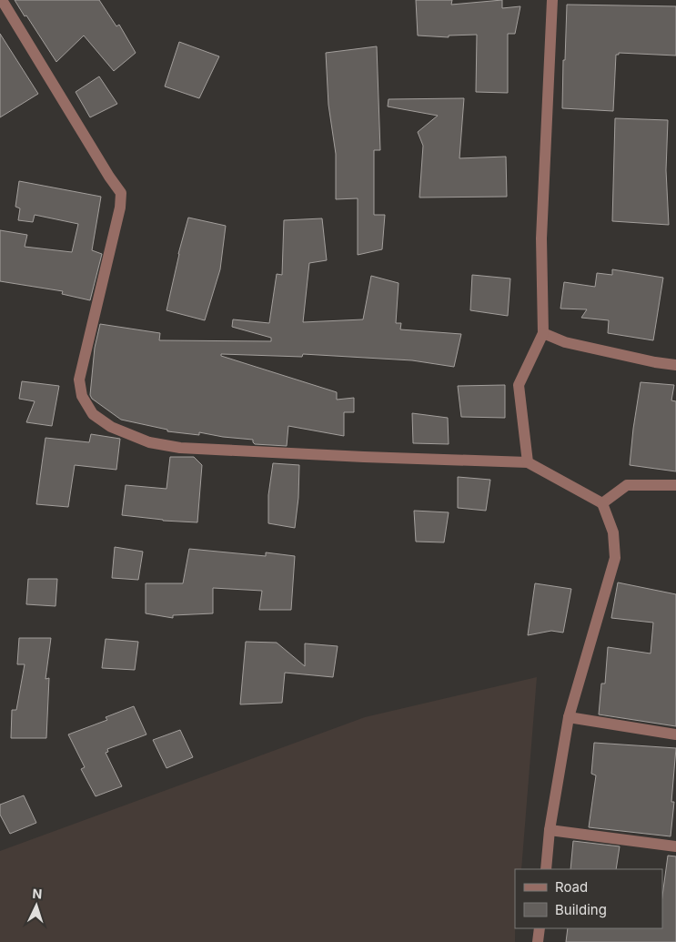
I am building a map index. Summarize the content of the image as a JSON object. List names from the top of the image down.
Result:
{
  "legend": ["Road", "Building"],
  "north": "top"
}
